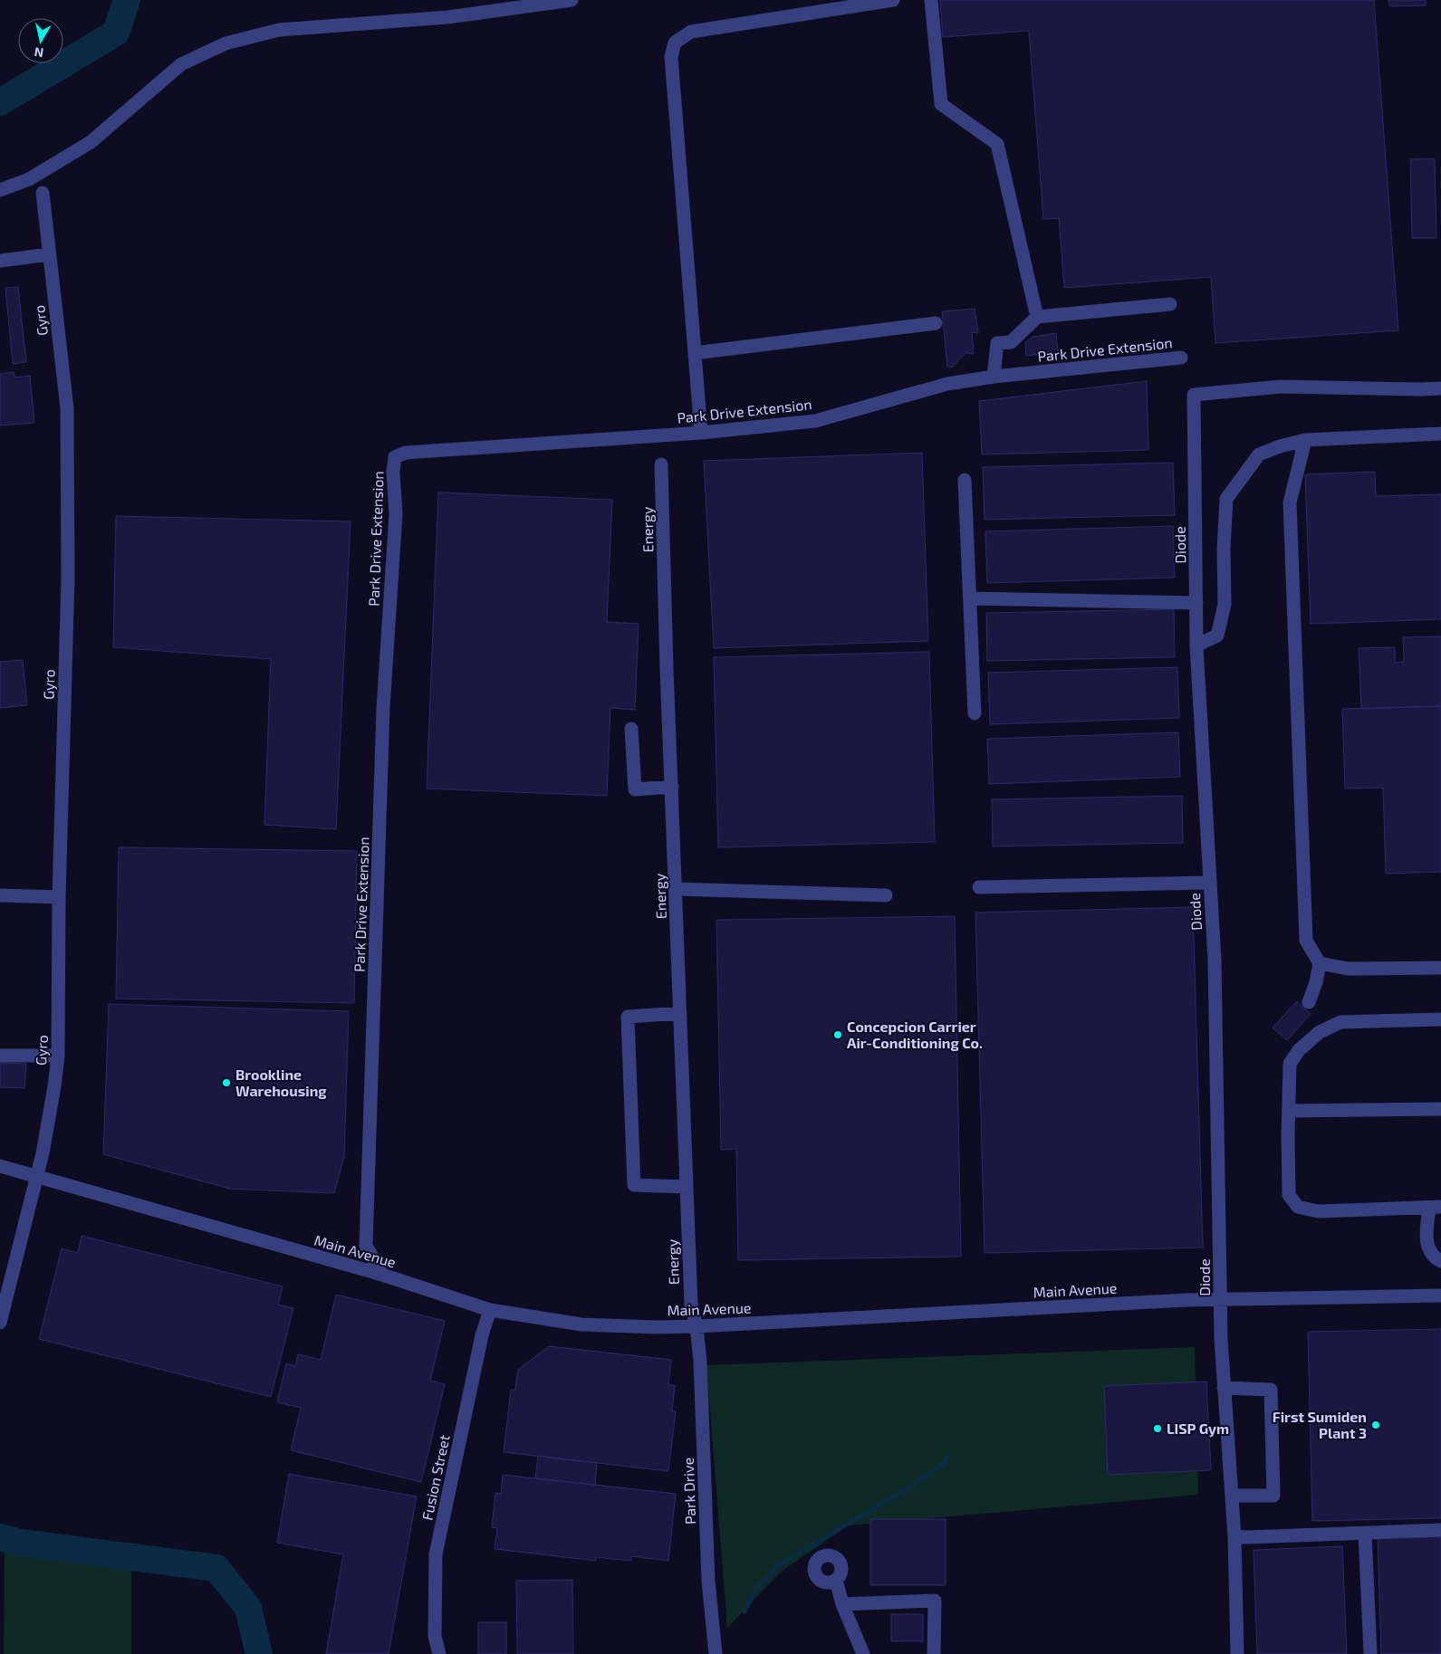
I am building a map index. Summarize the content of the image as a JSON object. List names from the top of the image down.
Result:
{
  "streets": {
    "street": [
      "Gyro",
      "Park Drive Extension",
      "Energy",
      "Diode",
      "Main Avenue",
      "Fusion Street",
      "Park Drive"
    ]
  },
  "crossings": [
    ["Gyro", "Main Avenue"],
    ["Park Drive Extension", "Main Avenue"],
    ["Energy", "Main Avenue"],
    ["Energy", "Park Drive"],
    ["Diode", "Main Avenue"],
    ["Main Avenue", "Fusion Street"],
    ["Main Avenue", "Park Drive"]
  ],
  "places": [
    "Concepcion Carrier Air-Conditioning Co.",
    "Brookline Warehousing",
    "First Sumiden Plant 3",
    "LISP Gym"
  ],
  "north": "bottom"
}
